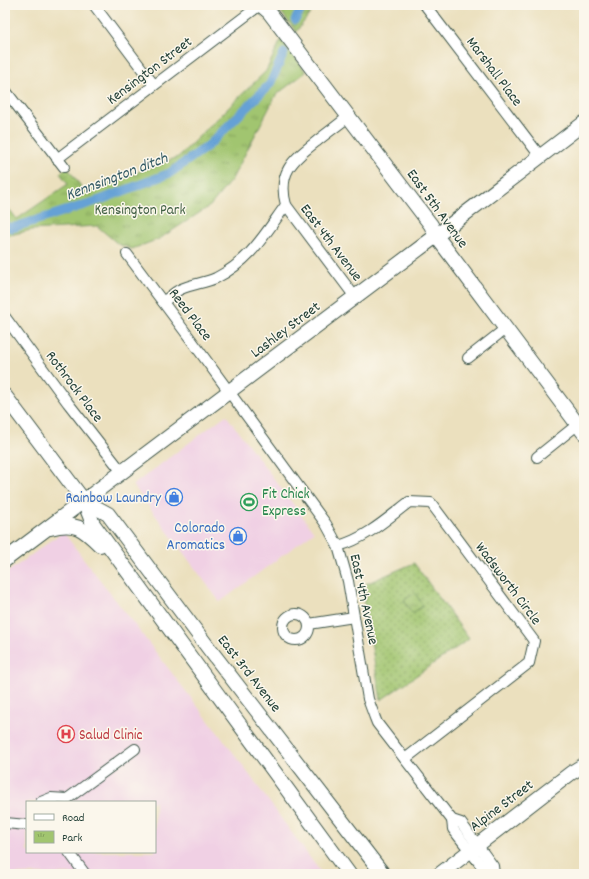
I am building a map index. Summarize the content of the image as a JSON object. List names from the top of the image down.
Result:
{
  "streets": {
    "main road": [
      "East 5th Avenue",
      "Lashley Street",
      "East 3rd Avenue",
      "Alpine Street"
    ],
    "street": [
      "Kensington Street",
      "Marshall Place",
      "East 4th Avenue",
      "Reed Place",
      "Rothrock Place",
      "Wadsworth Circle"
    ]
  },
  "crossings": [
    ["Kensington Street", "East 5th Avenue"],
    ["Marshall Place", "Lashley Street"],
    ["East 5th Avenue", "Lashley Street"],
    ["East 4th Avenue", "Reed Place"],
    ["East 4th Avenue", "Lashley Street"],
    ["East 4th Avenue", "Wadsworth Circle"],
    ["East 4th Avenue", "Alpine Street"],
    ["Reed Place", "Lashley Street"],
    ["Lashley Street", "Rothrock Place"],
    ["Lashley Street", "East 3rd Avenue"]
  ],
  "water": ["Kennsington ditch"],
  "parks": ["Kensington Park"],
  "places": {
    "shop": ["Rainbow Laundry", "Colorado Aromatics"],
    "sports": ["Fit Chick Express"],
    "hospital": ["Salud Clinic"]
  },
  "legend": ["Road", "Park"]
}
